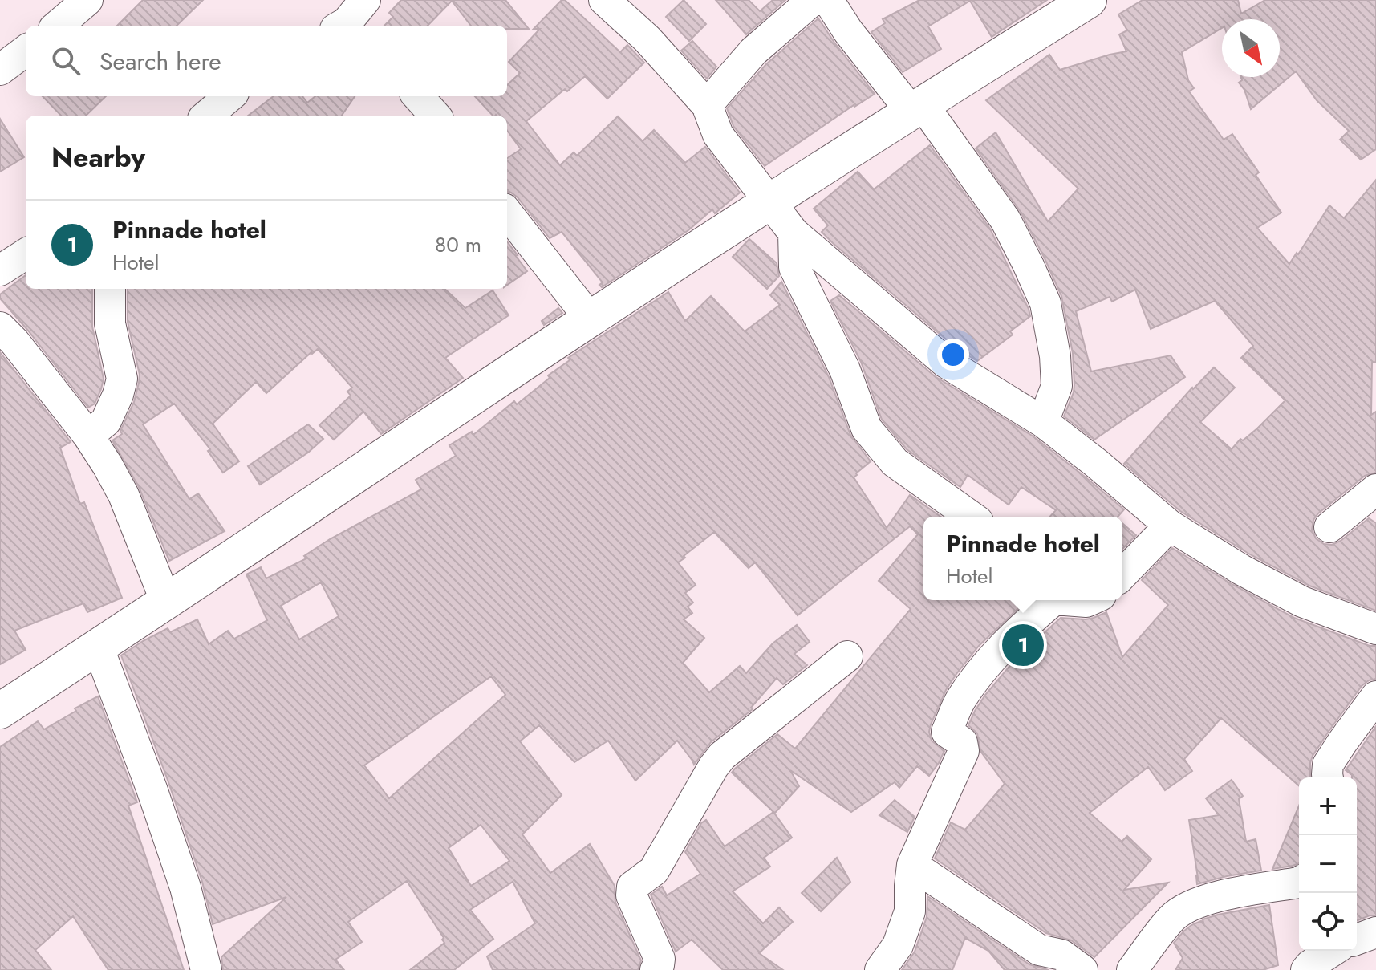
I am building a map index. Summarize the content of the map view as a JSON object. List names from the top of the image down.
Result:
{
  "north": "bottom right",
  "page": {
    "search": "Search here",
    "heading": "Nearby",
    "list": [
      {
        "mark": "1",
        "name": "Pinnade hotel",
        "note": "Hotel",
        "value": "80 m"
      }
    ],
    "popup": ["Pinnade hotel", "Hotel"],
    "pins": "1",
    "map_buttons": ["+", "−"]
  }
}
